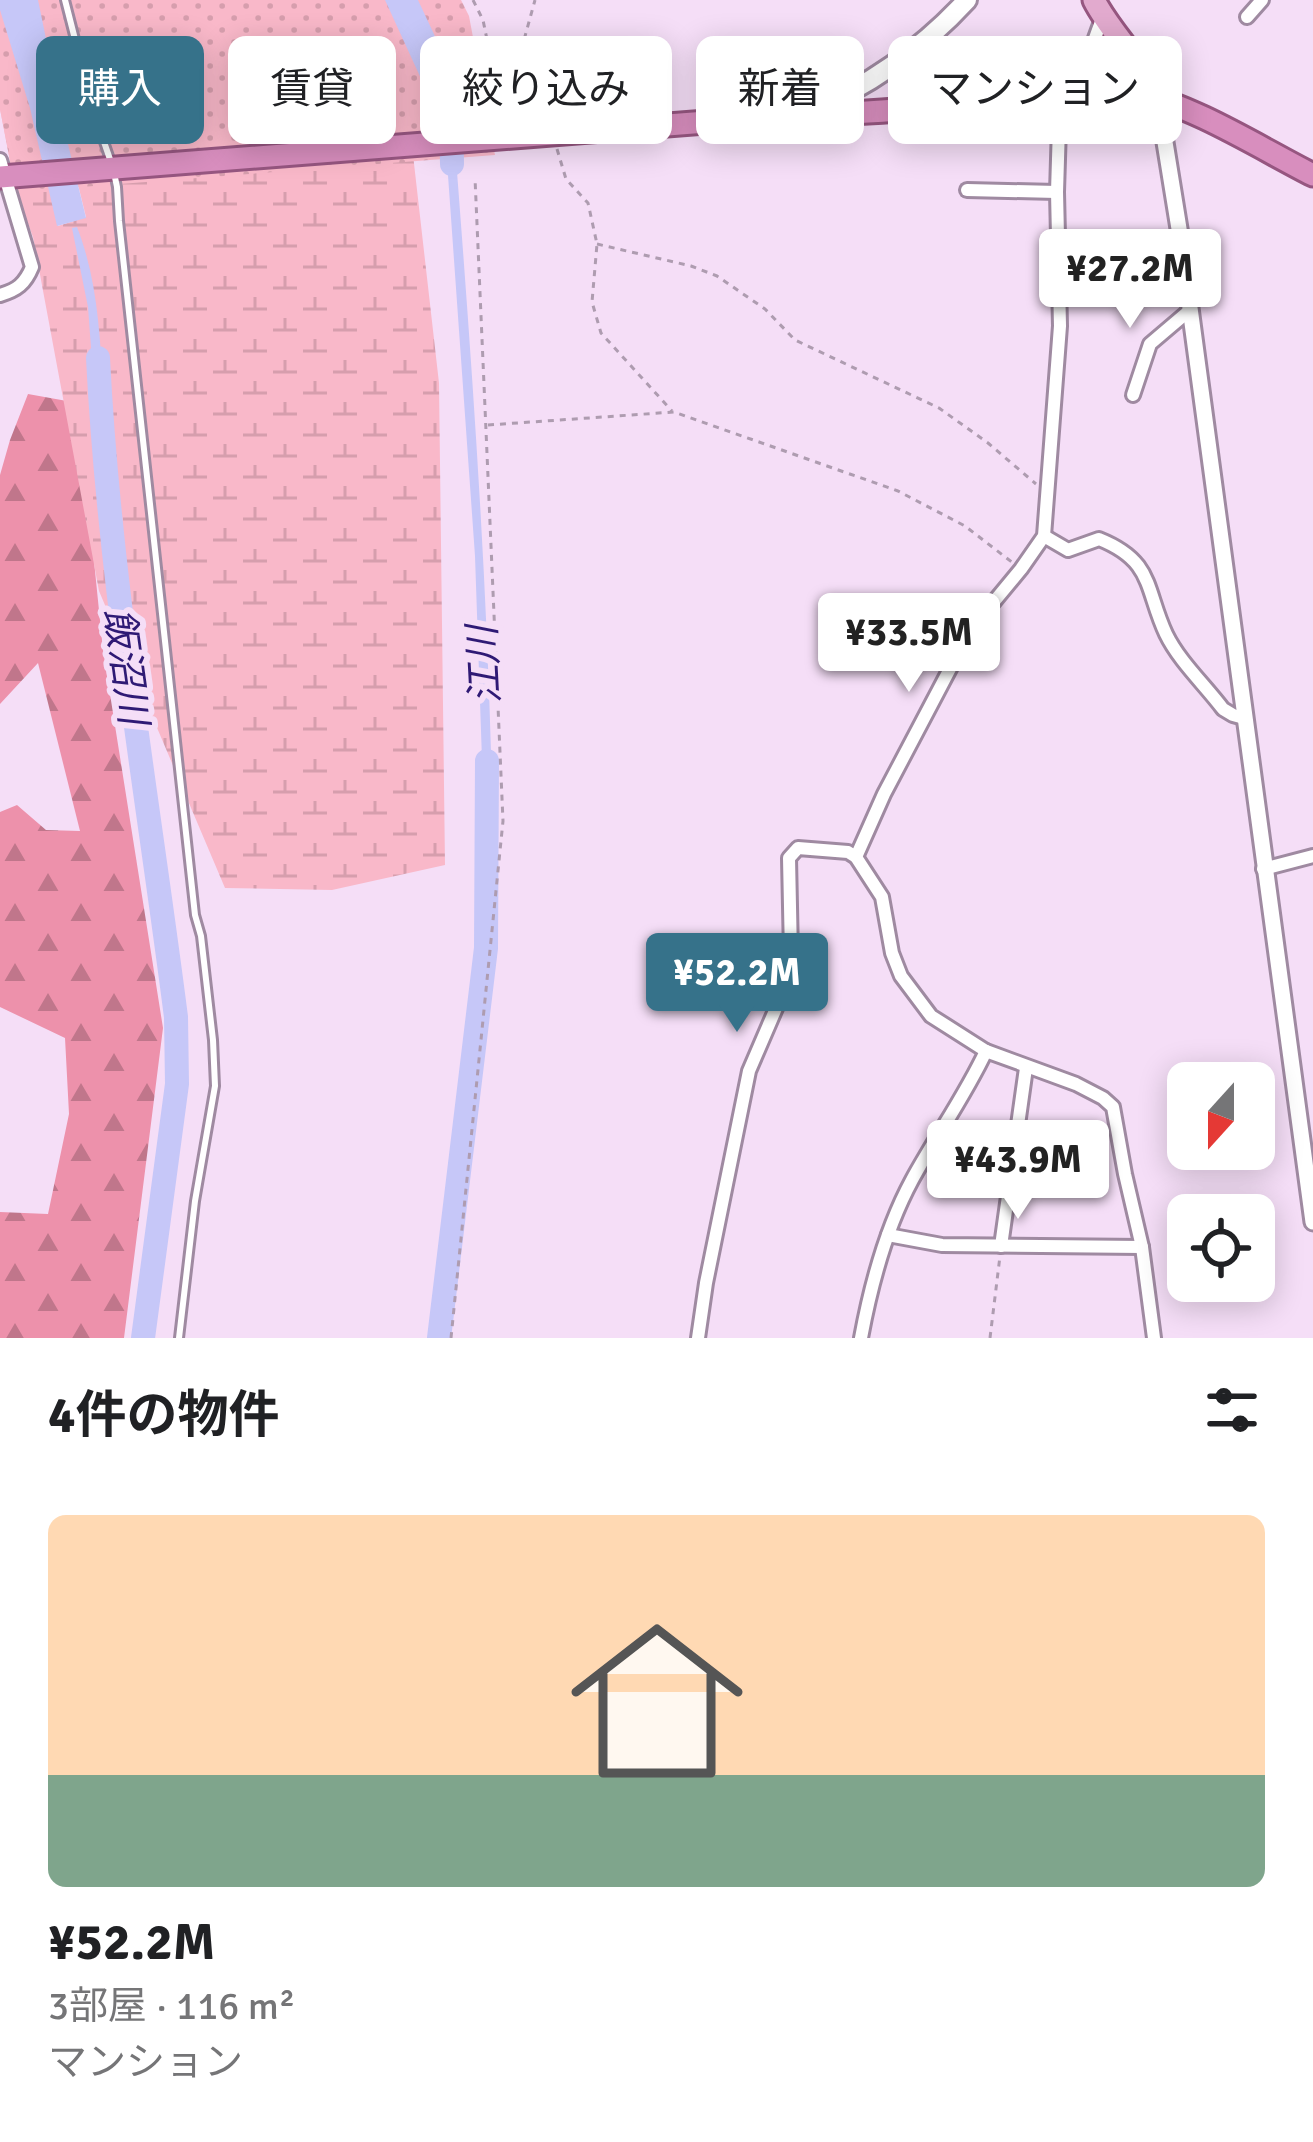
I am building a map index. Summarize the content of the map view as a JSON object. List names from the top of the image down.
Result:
{
  "water": ["江川", "飯沼川"],
  "north": "bottom",
  "page": {
    "chip": [
      "購入",
      "賃貸",
      "絞り込み",
      "新着",
      "マンション"
    ],
    "price": [
      "¥27.2M",
      "¥33.5M",
      "¥52.2M",
      "¥43.9M"
    ],
    "heading": "4件の物件",
    "list": [
      {
        "name": "¥52.2M",
        "note": "3部屋 · 116 m² · マンション"
      }
    ]
  }
}
